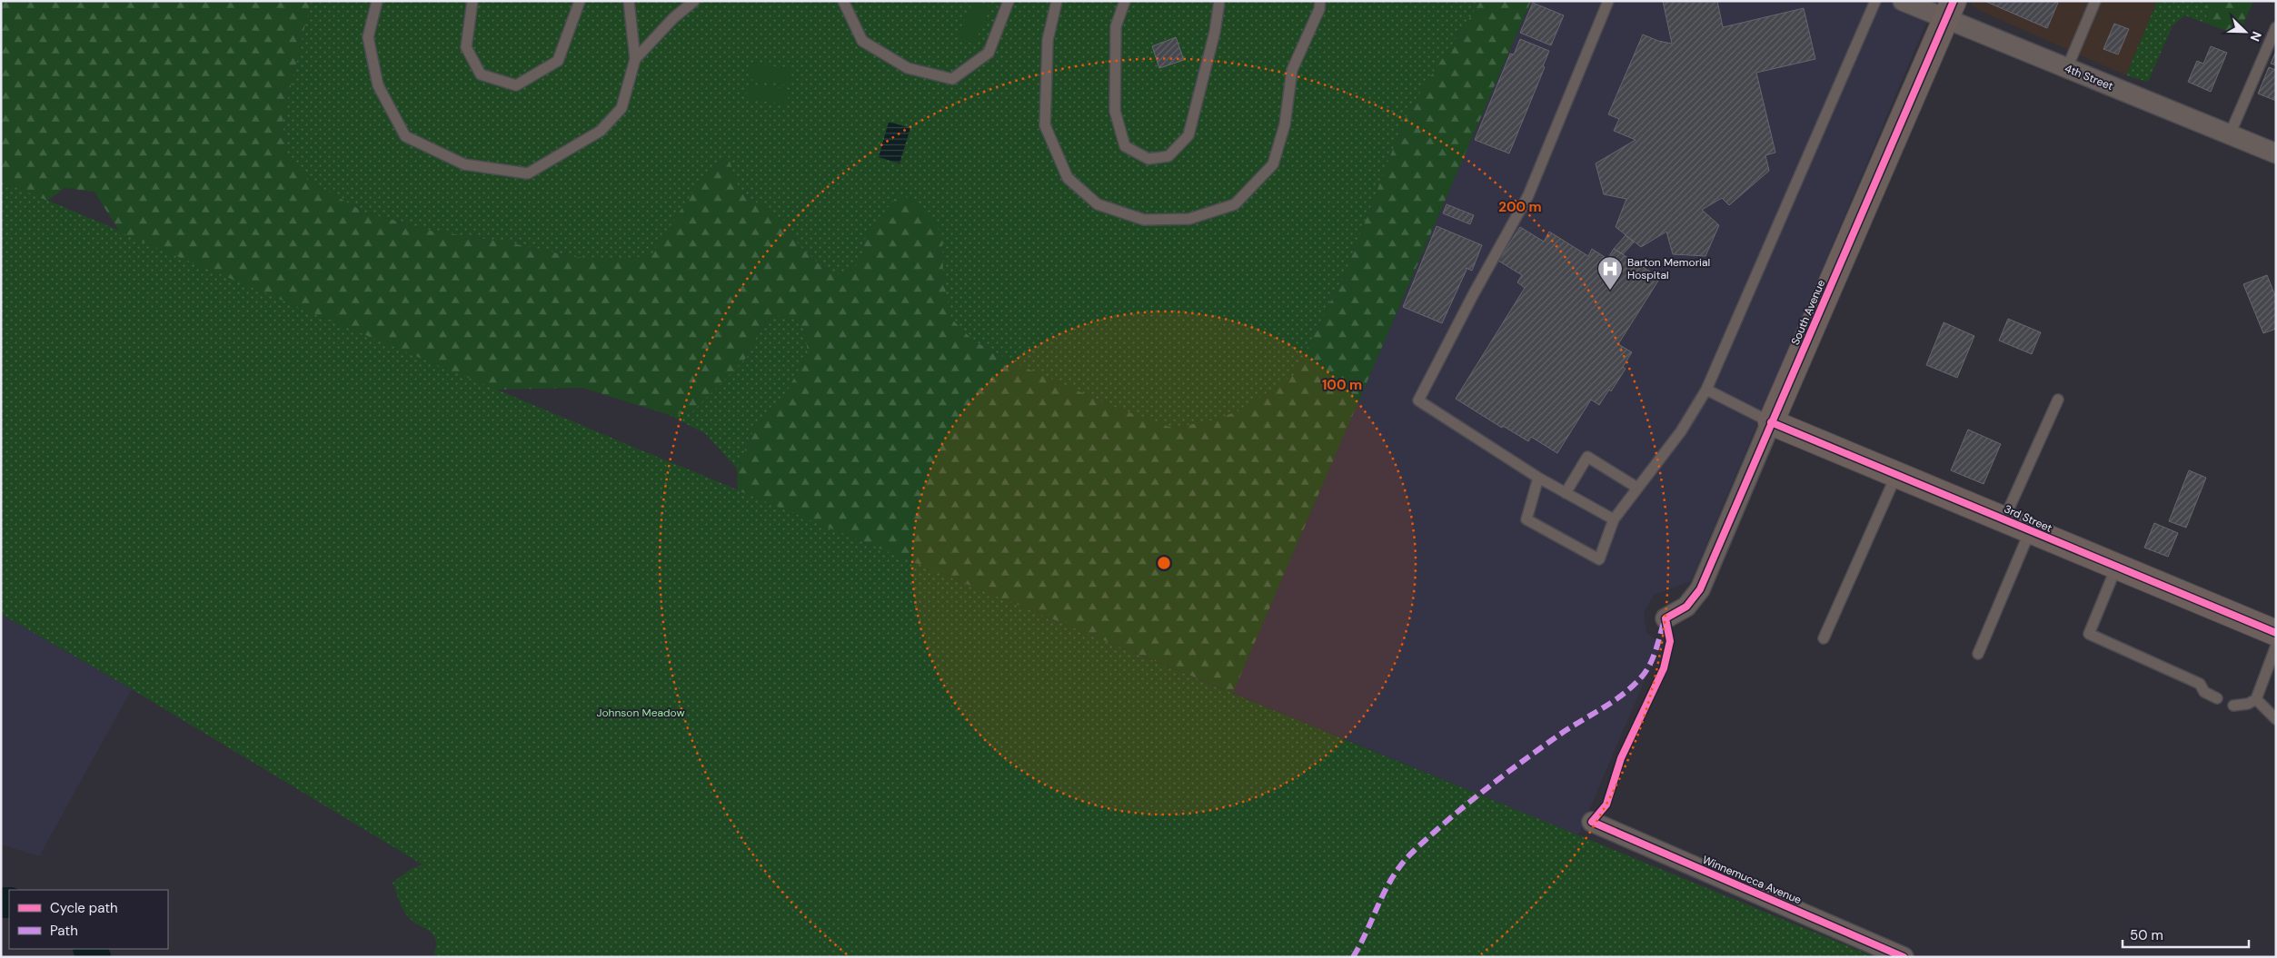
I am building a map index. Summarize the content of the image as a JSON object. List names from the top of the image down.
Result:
{
  "streets": {
    "street": [
      "4th Street",
      "South Avenue",
      "3rd Street",
      "Winnemucca Avenue"
    ]
  },
  "crossings": [
    ["4th Street", "South Avenue"],
    ["South Avenue", "3rd Street"]
  ],
  "parks": ["Johnson Meadow"],
  "places": {
    "hospital": ["Barton Memorial Hospital"]
  },
  "legend": ["Cycle path", "Path"],
  "scale_bar": "50 m",
  "north": "bottom right",
  "rings": ["200 m", "100 m"]
}
